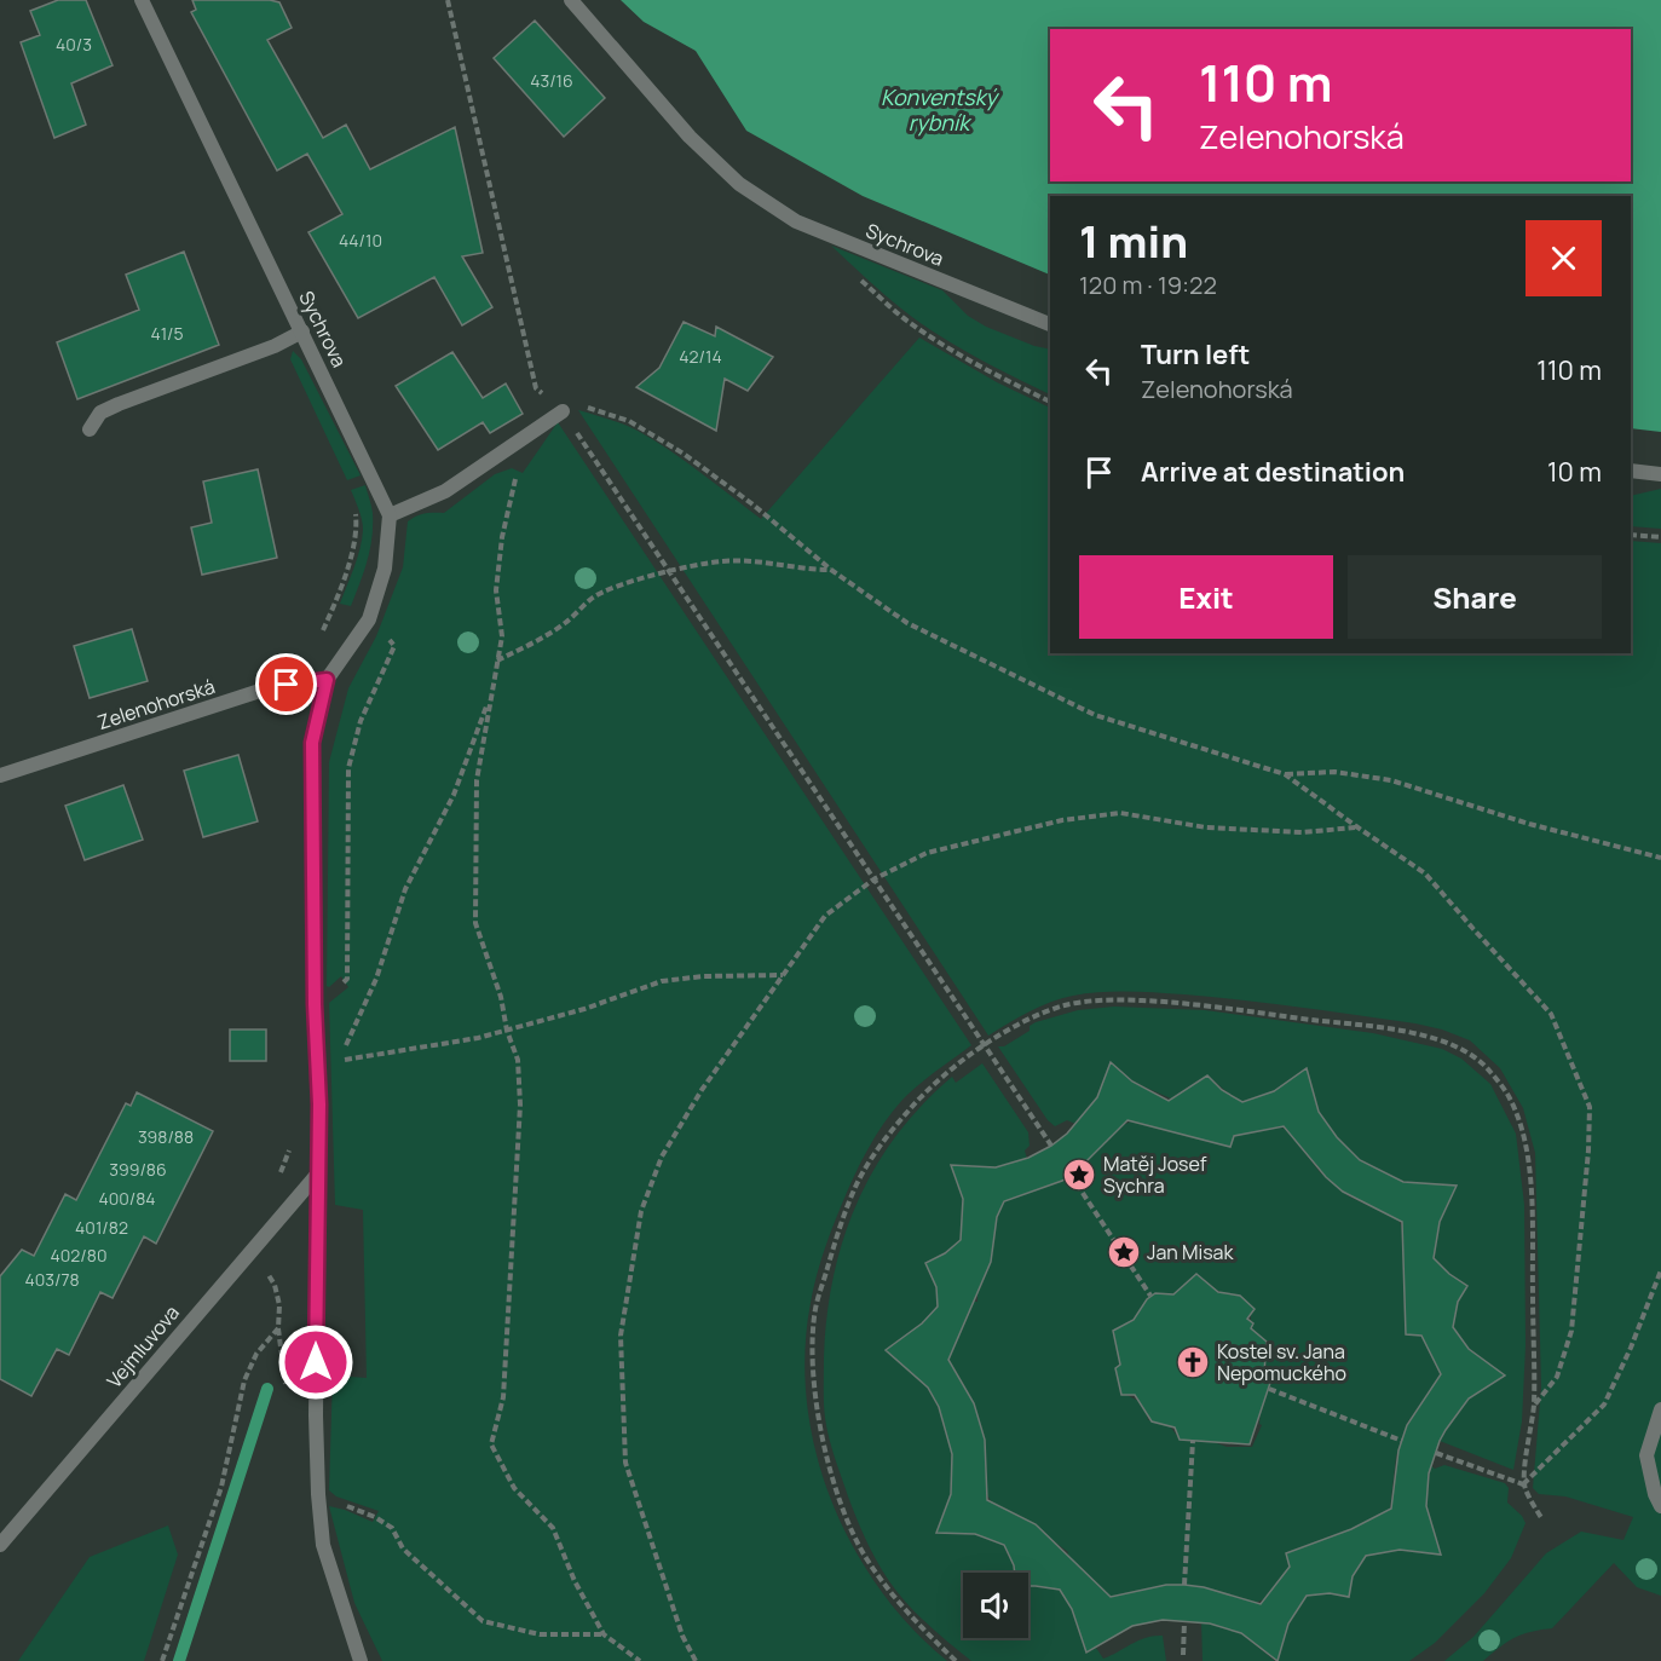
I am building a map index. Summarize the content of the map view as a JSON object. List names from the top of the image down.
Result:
{
  "streets": {
    "street": ["Sychrova", "Zelenohorská", "Vejmluvova"]
  },
  "crossings": [
    ["Sychrova", "Zelenohorská"]
  ],
  "water": ["Konventský rybník"],
  "places": {
    "place": ["Matěj Josef Sychra", "Jan Misak"],
    "church": ["Kostel sv. Jana Nepomuckého"]
  },
  "house_numbers": [
    "40/3",
    "43/16",
    "44/10",
    "41/5",
    "42/14",
    "398/88",
    "399/86",
    "400/84",
    "401/82",
    "402/80",
    "403/78"
  ],
  "page": {
    "turn": ["110 m", "Zelenohorská"],
    "heading": ["1 min", "120 m · 19:22"],
    "list": [
      {
        "name": "Turn left",
        "note": "Zelenohorská",
        "value": "110 m"
      },
      {
        "name": "Arrive at destination",
        "value": "10 m"
      }
    ],
    "buttons": ["Exit", "Share"]
  }
}
